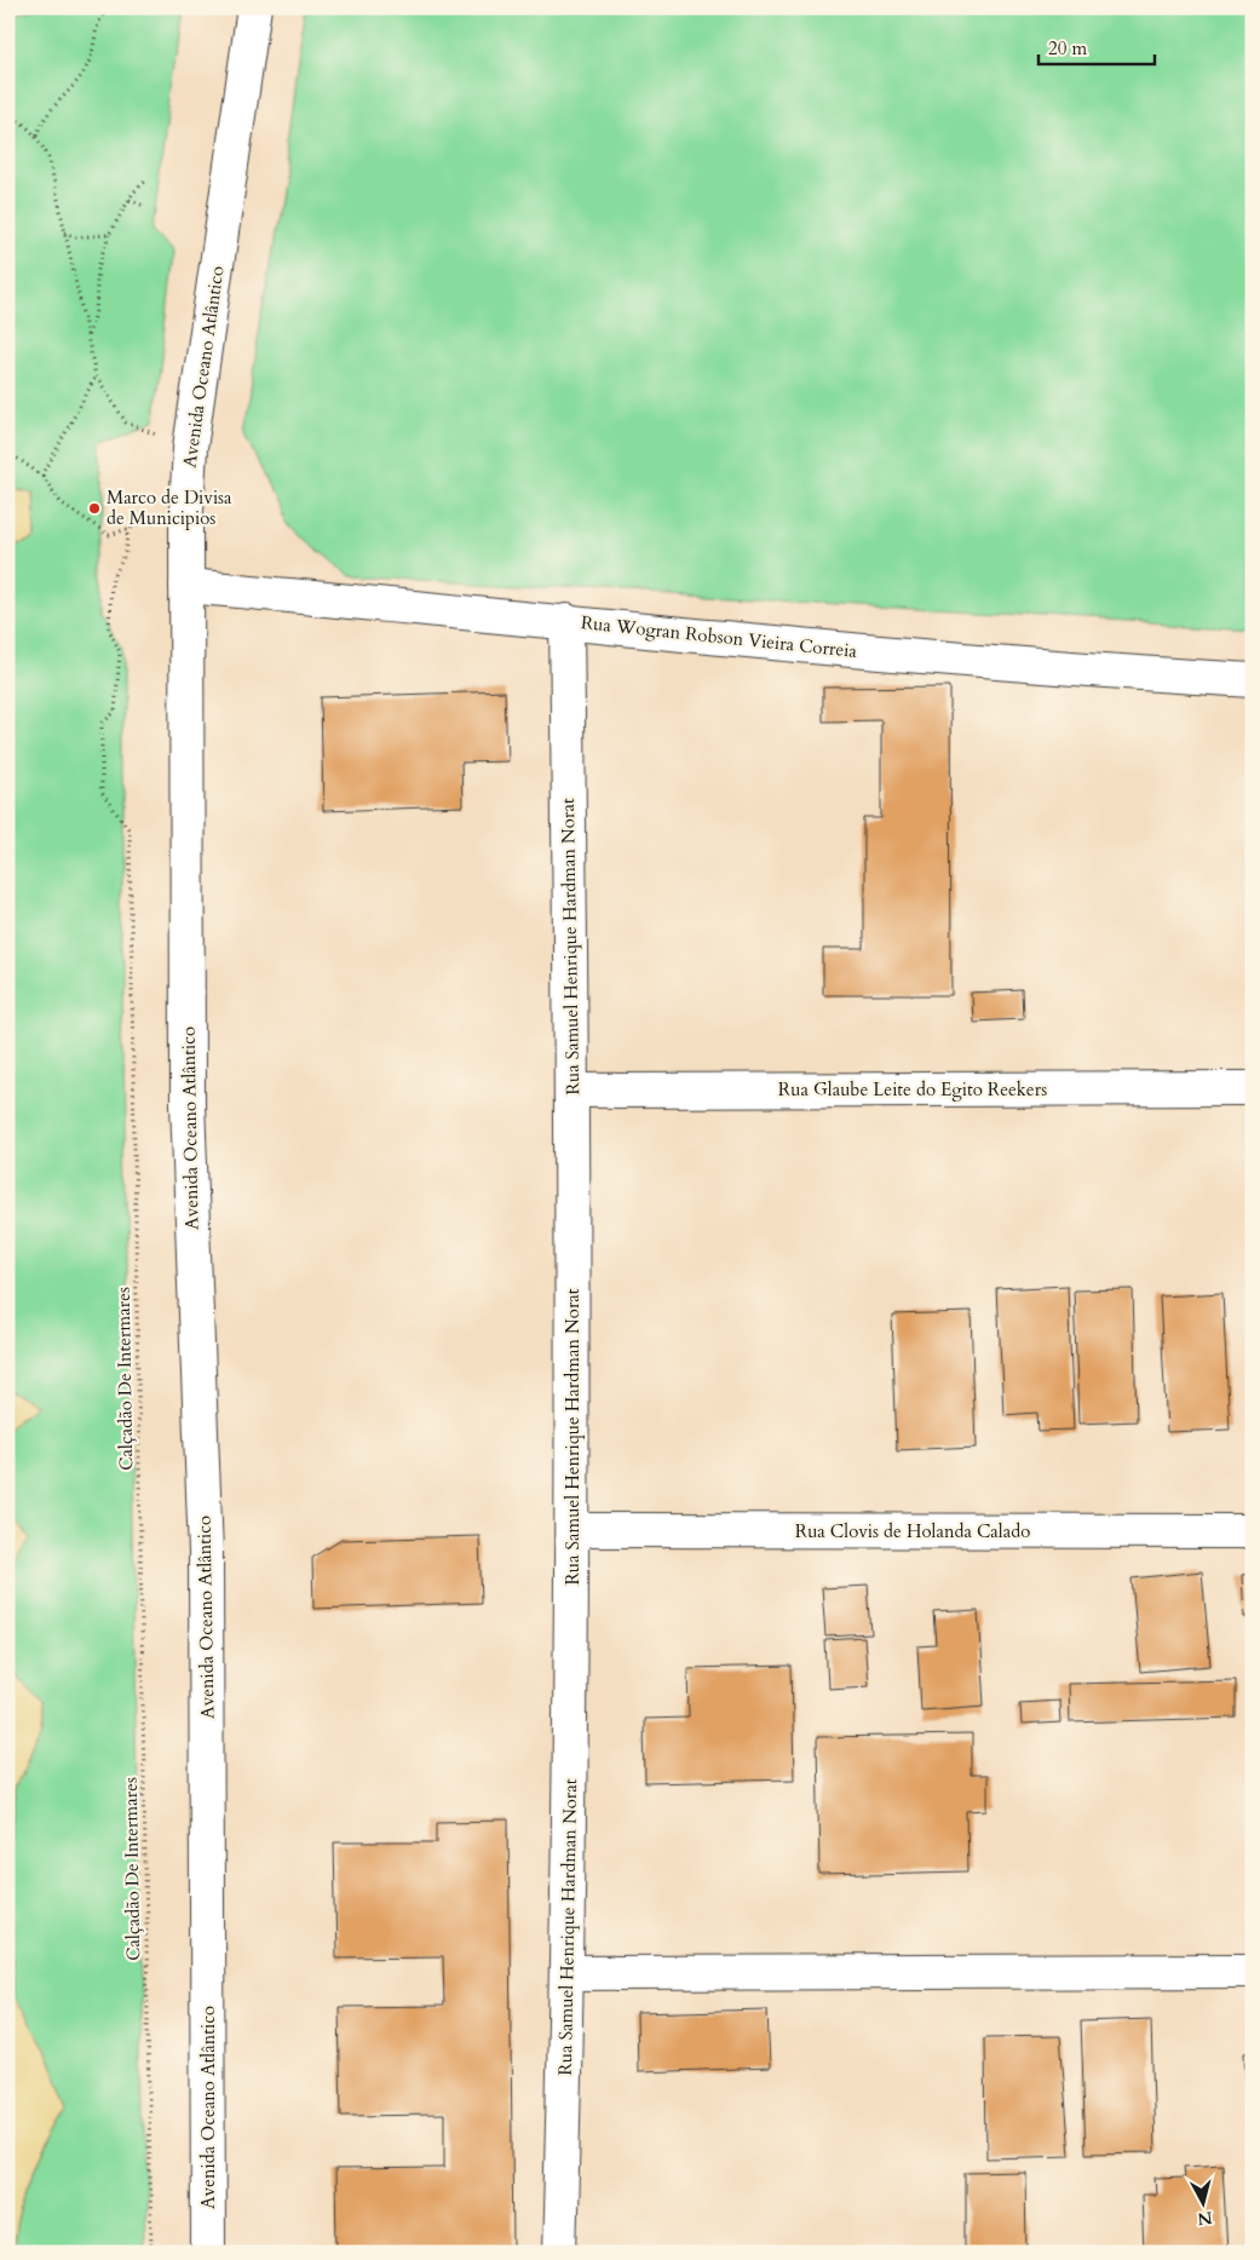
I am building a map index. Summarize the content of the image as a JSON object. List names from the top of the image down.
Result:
{
  "streets": {
    "street": [
      "Avenida Oceano Atlântico",
      "Rua Wogran Robson Vieira Correia",
      "Rua Samuel Henrique Hardman Norat",
      "Rua Glaube Leite do Egito Reekers",
      "Rua Clovis de Holanda Calado"
    ],
    "path": ["Calçadão De Intermares"]
  },
  "crossings": [
    ["Avenida Oceano Atlântico", "Rua Wogran Robson Vieira Correia"],
    ["Rua Wogran Robson Vieira Correia", "Rua Samuel Henrique Hardman Norat"],
    ["Rua Samuel Henrique Hardman Norat", "Rua Glaube Leite do Egito Reekers"],
    ["Rua Samuel Henrique Hardman Norat", "Rua Clovis de Holanda Calado"]
  ],
  "places": ["Marco de Divisa de Municipios"],
  "scale_bar": "20 m",
  "north": "bottom"
}
